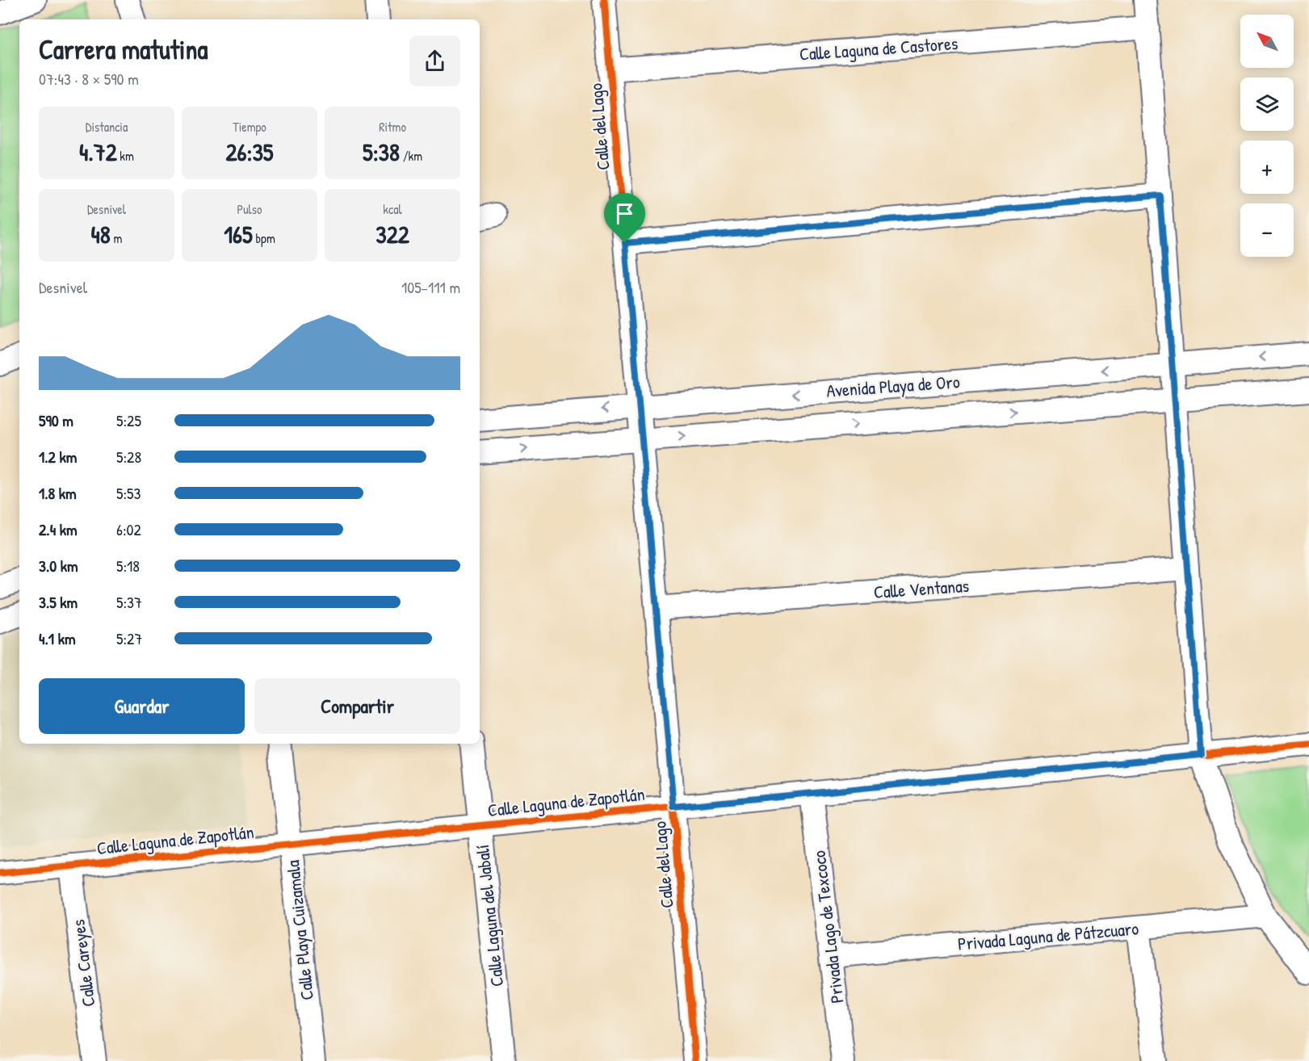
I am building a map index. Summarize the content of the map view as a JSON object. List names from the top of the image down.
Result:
{
  "streets": {
    "street": [
      "Calle Laguna de Castores",
      "Calle del Lago",
      "Avenida Playa de Oro",
      "Calle Ventanas",
      "Calle Laguna de Zapotlán",
      "Calle Laguna del Jabalí",
      "Privada Lago de Texcoco",
      "Calle Playa Cuizamala",
      "Privada Laguna de Pátzcuaro",
      "Calle Careyes"
    ]
  },
  "crossings": [
    ["Calle Laguna de Castores", "Calle del Lago"],
    ["Calle del Lago", "Avenida Playa de Oro"],
    ["Calle del Lago", "Calle Ventanas"],
    ["Calle del Lago", "Calle Laguna de Zapotlán"],
    ["Calle Laguna de Zapotlán", "Calle Laguna del Jabalí"],
    ["Calle Laguna de Zapotlán", "Privada Lago de Texcoco"],
    ["Calle Laguna de Zapotlán", "Calle Playa Cuizamala"],
    ["Calle Laguna de Zapotlán", "Calle Careyes"],
    ["Privada Lago de Texcoco", "Privada Laguna de Pátzcuaro"]
  ],
  "north": "top left",
  "page": {
    "map_buttons": ["+", "−"],
    "heading": ["Carrera matutina", "07:43 · 8 × 590 m"],
    "stats": [
      ["Distancia", "4.72 km"],
      ["Tiempo", "26:35"],
      ["Ritmo", "5:38 /km"],
      ["Desnivel", "48 m"],
      ["Pulso", "165 bpm"],
      ["kcal", "322"]
    ],
    "chart": ["Desnivel", "105–111 m"],
    "list": [
      {
        "name": "590 m",
        "note": "5:25"
      },
      {
        "name": "1.2 km",
        "note": "5:28"
      },
      {
        "name": "1.8 km",
        "note": "5:53"
      },
      {
        "name": "2.4 km",
        "note": "6:02"
      },
      {
        "name": "3.0 km",
        "note": "5:18"
      },
      {
        "name": "3.5 km",
        "note": "5:37"
      },
      {
        "name": "4.1 km",
        "note": "5:27"
      }
    ],
    "buttons": ["Guardar", "Compartir"]
  }
}
